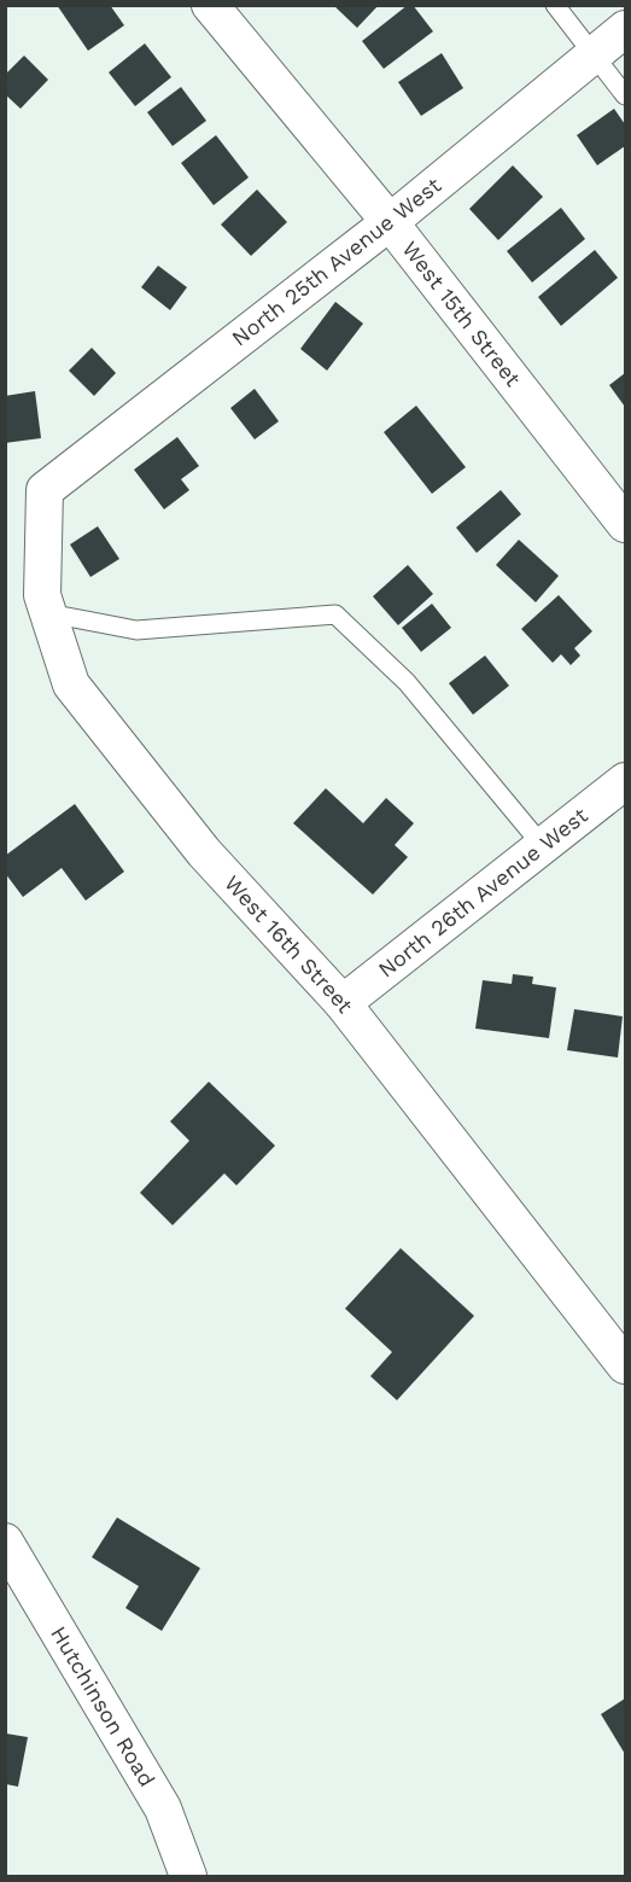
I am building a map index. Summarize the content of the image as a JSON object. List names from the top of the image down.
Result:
{
  "streets": {
    "street": [
      "North 25th Avenue West",
      "West 15th Street",
      "North 26th Avenue West",
      "West 16th Street",
      "Hutchinson Road"
    ]
  },
  "crossings": [
    ["North 25th Avenue West", "West 15th Street"],
    ["North 25th Avenue West", "West 16th Street"],
    ["North 26th Avenue West", "West 16th Street"]
  ]
}
